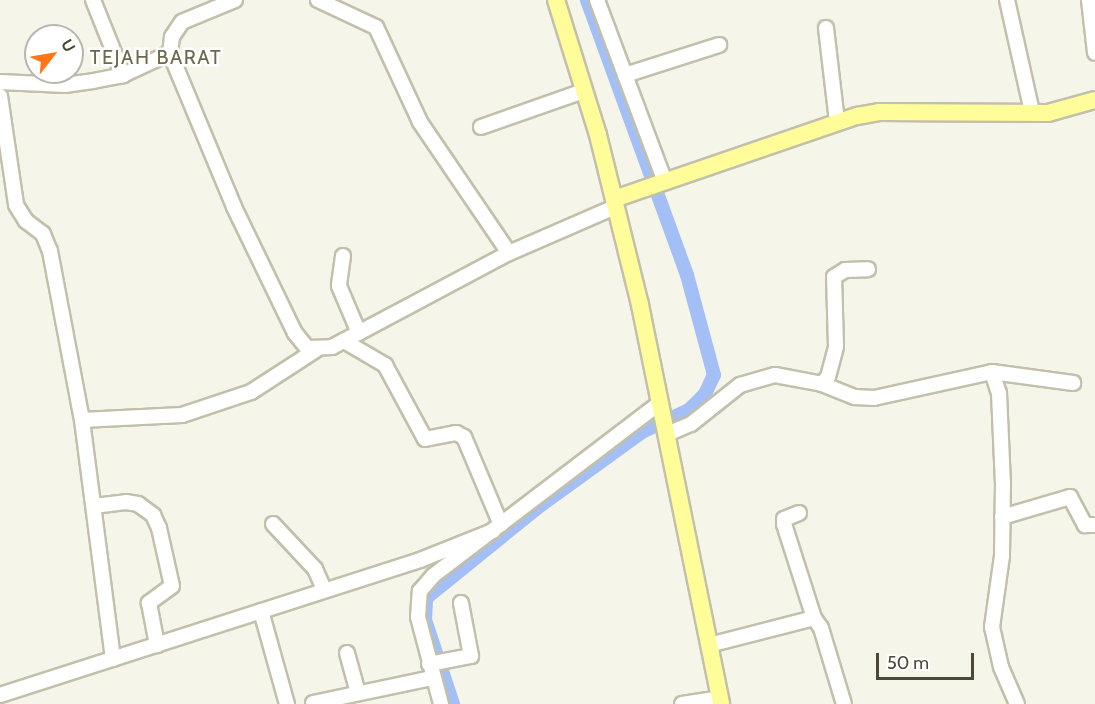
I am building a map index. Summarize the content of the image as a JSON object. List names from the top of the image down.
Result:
{
  "districts": ["TEJAH BARAT"],
  "scale_bar": "50 m",
  "north": "top right"
}
